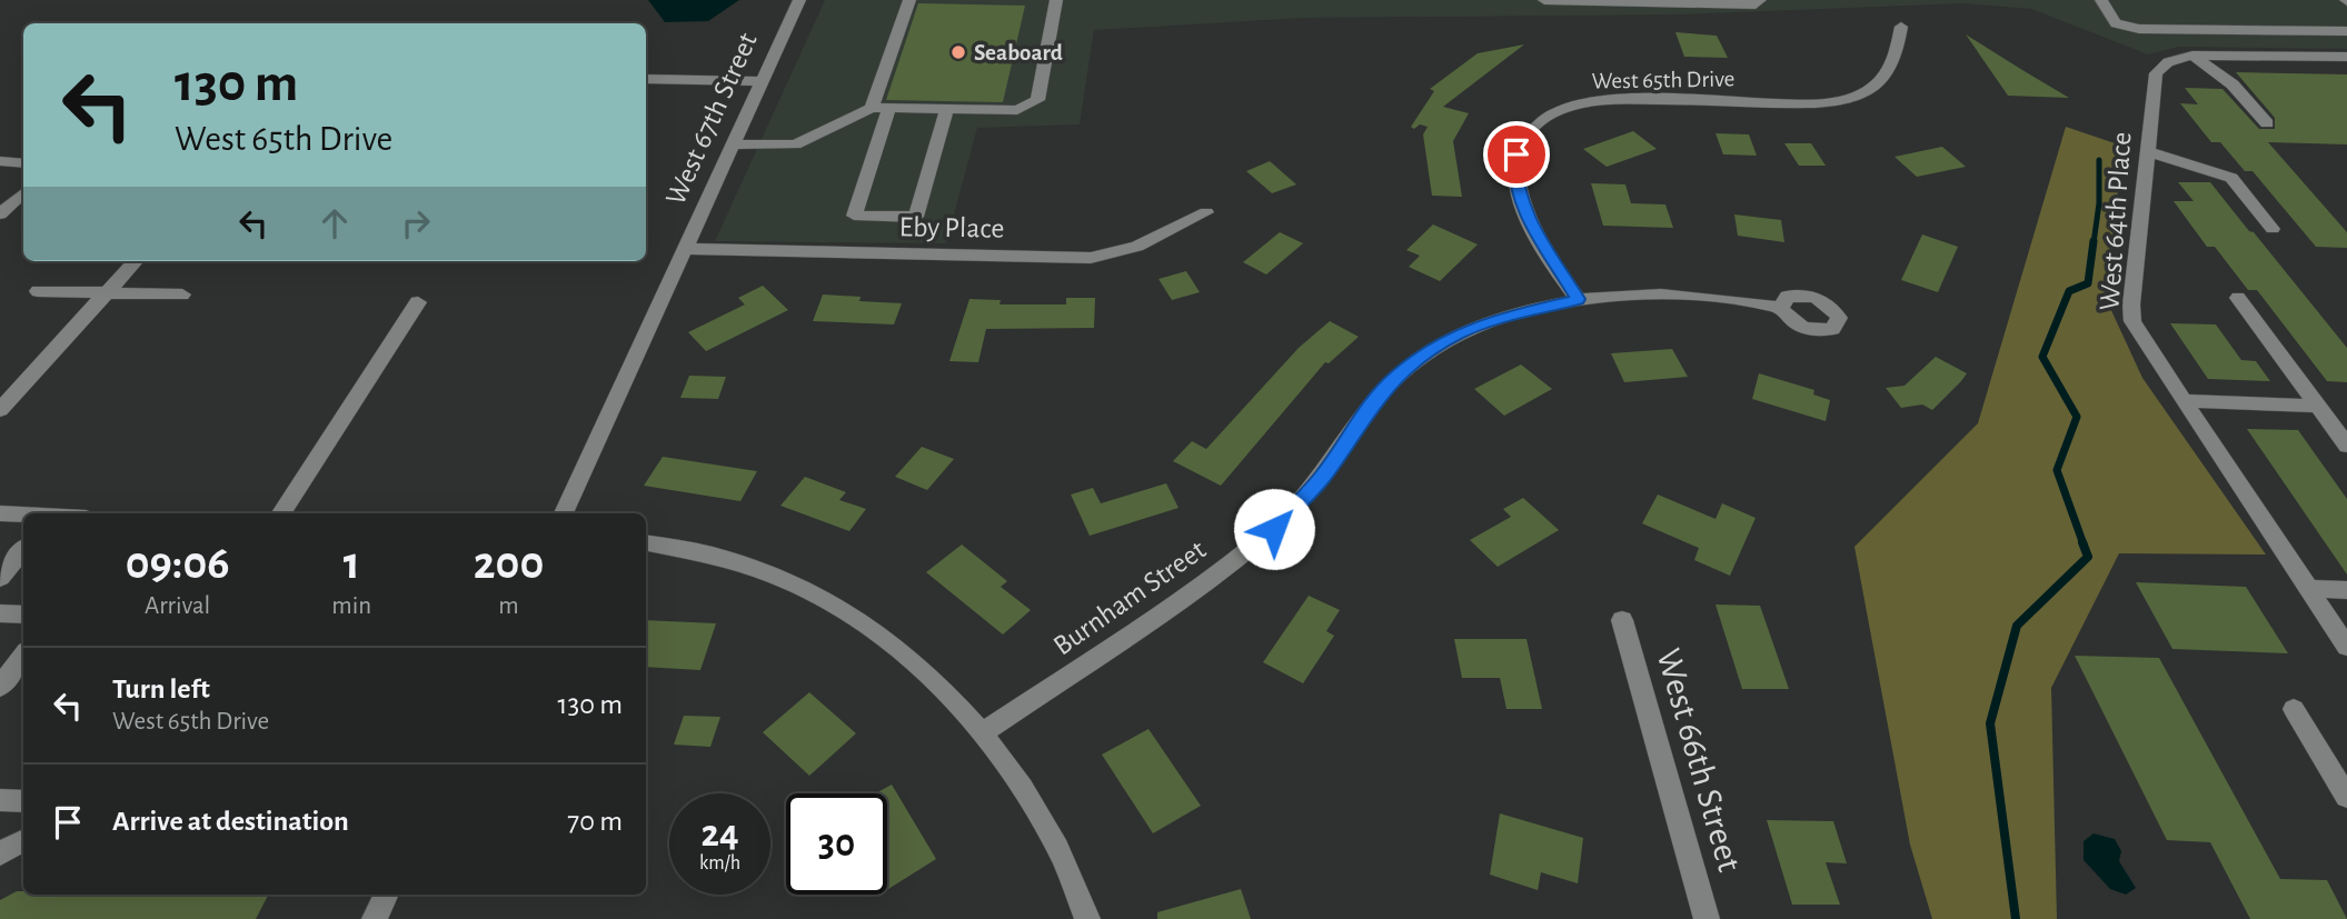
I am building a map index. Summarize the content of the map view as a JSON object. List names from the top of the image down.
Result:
{
  "streets": {
    "street": [
      "West 65th Drive",
      "West 67th Street",
      "West 64th Place",
      "Eby Place",
      "Burnham Street",
      "West 66th Street"
    ]
  },
  "crossings": [
    ["West 65th Drive", "Burnham Street"],
    ["West 67th Street", "Eby Place"]
  ],
  "places": ["Seaboard"],
  "page": {
    "turn": ["130 m", "West 65th Drive"],
    "eta": [
      "09:06",
      "Arrival",
      "1",
      "min",
      "200",
      "m"
    ],
    "list": [
      {
        "name": "Turn left",
        "note": "West 65th Drive",
        "value": "130 m"
      },
      {
        "name": "Arrive at destination",
        "value": "70 m"
      }
    ],
    "speed": "24 km/h",
    "limit": "30"
  }
}
